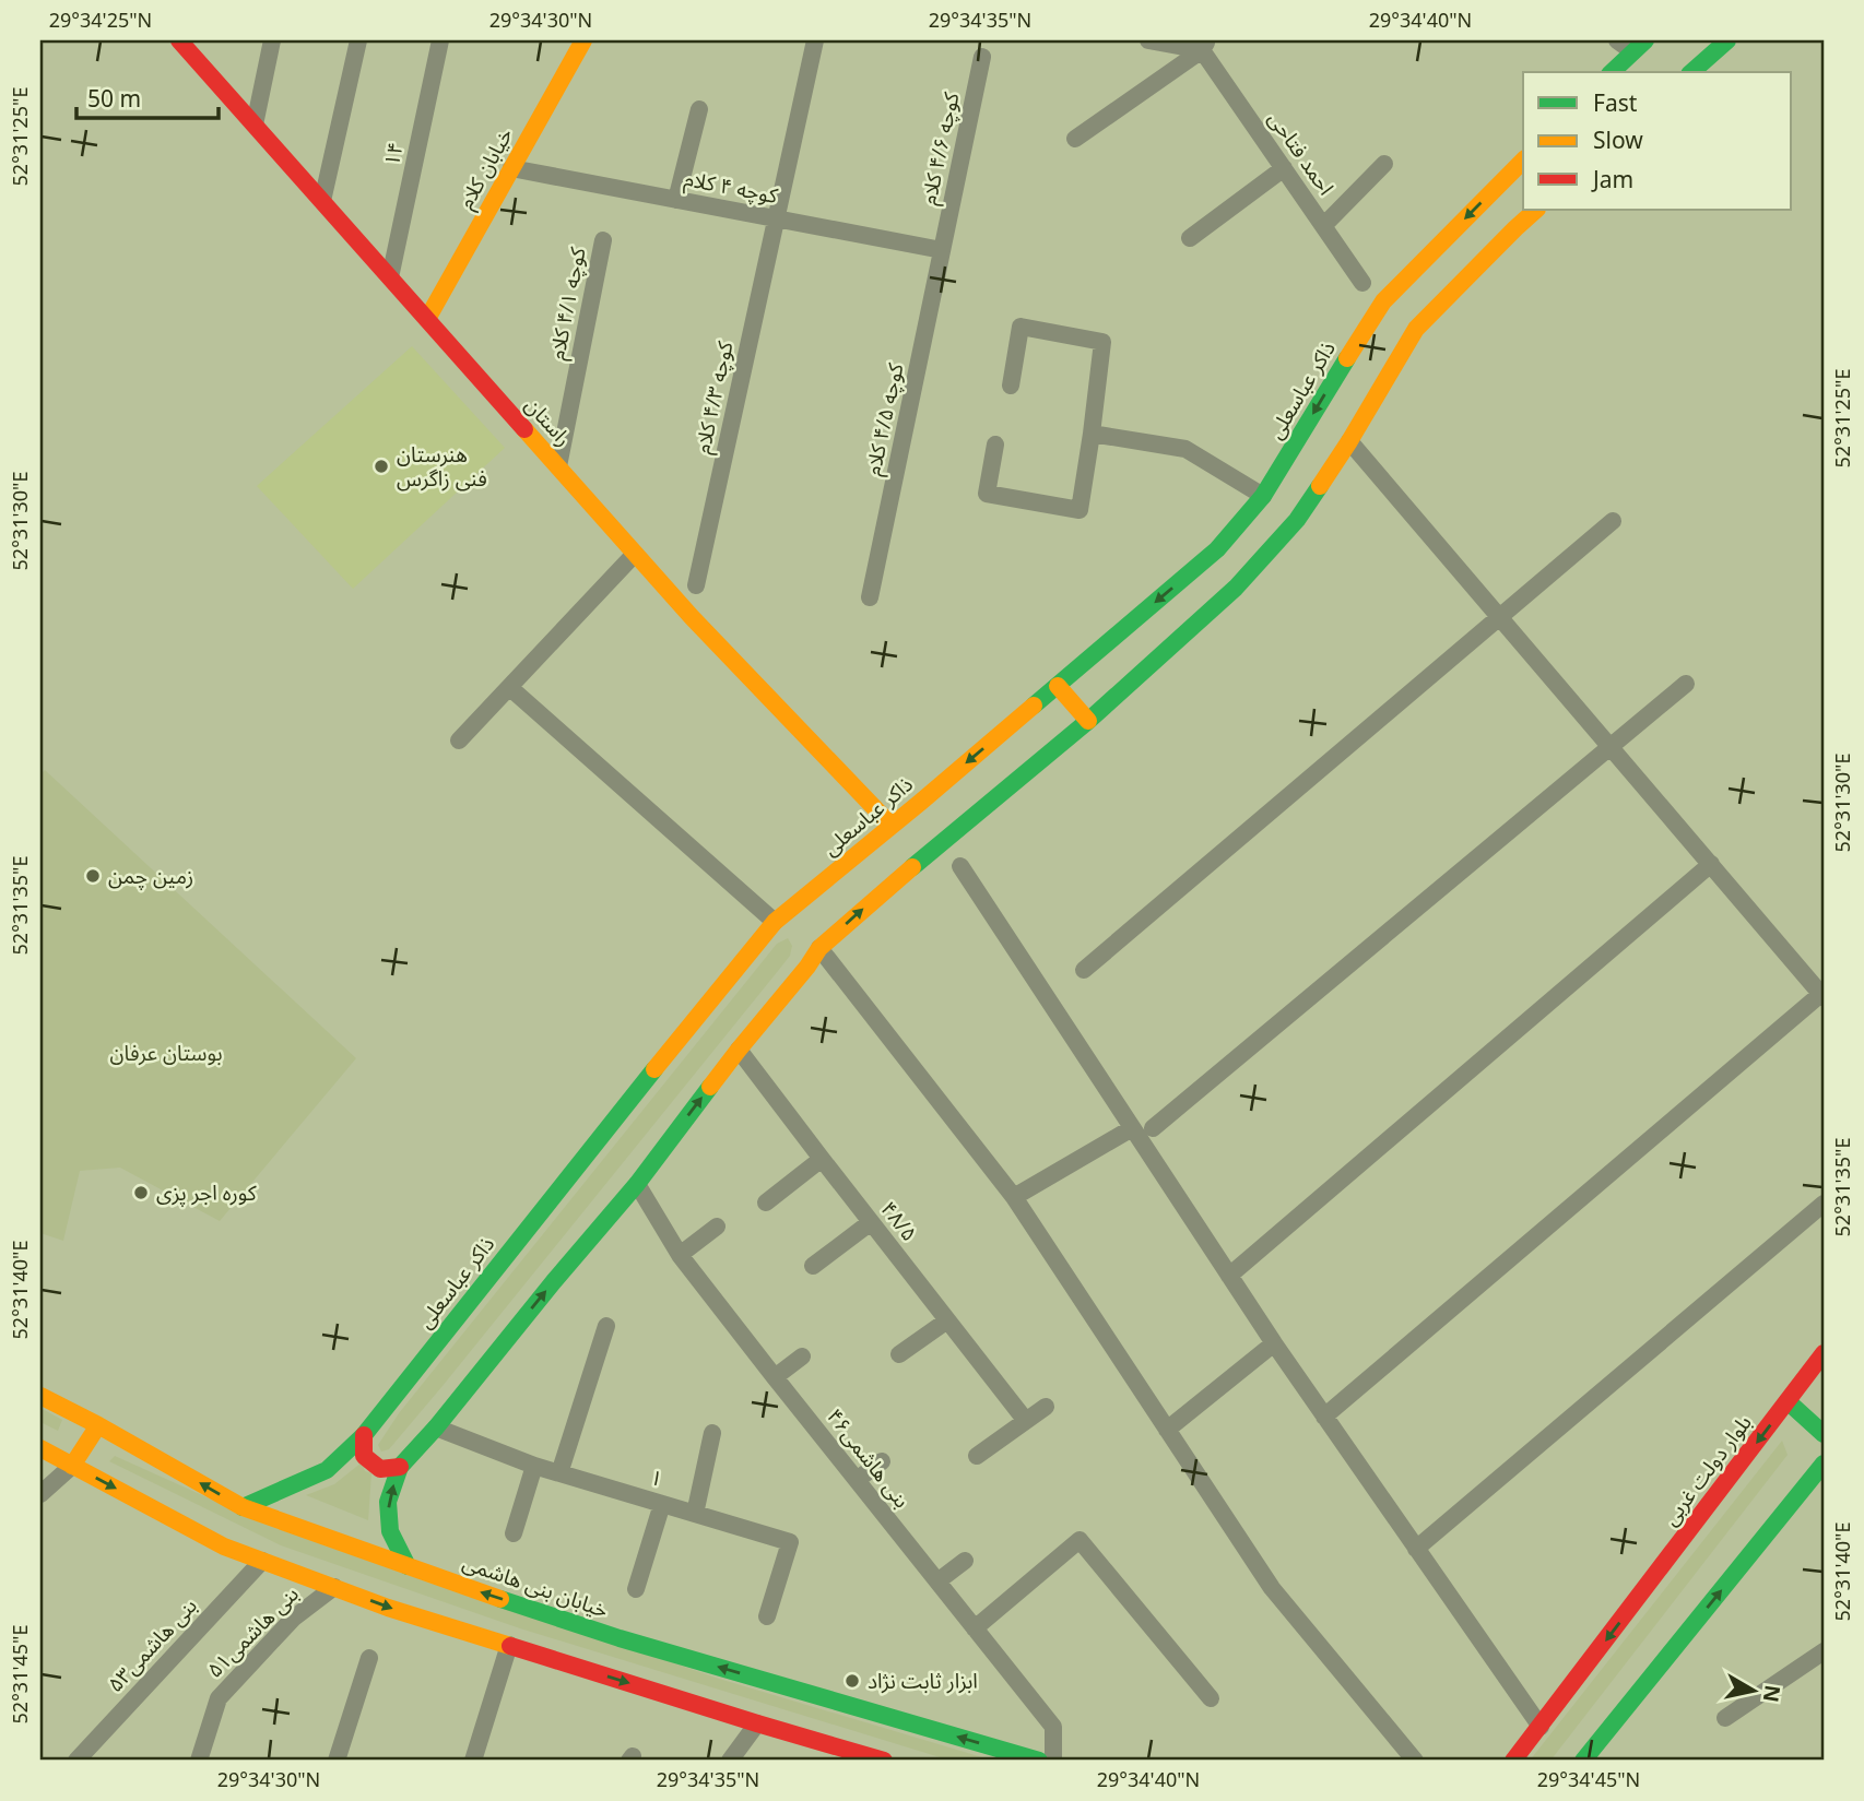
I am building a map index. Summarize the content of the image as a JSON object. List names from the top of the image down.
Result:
{
  "streets": {
    "street": [
      "کوچه ۴/۶ کلام",
      "احمد فتاحی",
      "۱۴",
      "خیابان کلام",
      "کوچه ۴ کلام",
      "کوچه ۴/۱ کلام",
      "ذاکر عباسعلی",
      "کوچه ۴/۳ کلام",
      "کوچه ۴/۵ کلام",
      "راستان",
      "۴۸/۵",
      "بنی هاشمی۴۶",
      "بلوار دولت غربی",
      "۱",
      "خیابان بنی هاشمی",
      "بنی هاشمی۵۱",
      "بنی هاشمی۵۳"
    ]
  },
  "crossings": [
    ["کوچه ۴/۶ کلام", "کوچه ۴ کلام"],
    ["کوچه ۴/۶ کلام", "کوچه ۴/۵ کلام"],
    ["۱۴", "راستان"],
    ["خیابان کلام", "کوچه ۴ کلام"],
    ["خیابان کلام", "راستان"],
    ["کوچه ۴ کلام", "کوچه ۴/۳ کلام"],
    ["کوچه ۴ کلام", "کوچه ۴/۵ کلام"],
    ["کوچه ۴/۱ کلام", "راستان"],
    ["ذاکر عباسعلی", "راستان"],
    ["ذاکر عباسعلی", "خیابان بنی هاشمی"]
  ],
  "parks": ["بوستان عرفان"],
  "places": [
    "هنرستان فنی زاگرس",
    "زمین چمن",
    "کوره اجر پزی",
    "ابزار ثابت نژاد"
  ],
  "legend": ["Fast", "Slow", "Jam"],
  "scale_bar": "50 m",
  "north": "right",
  "coordinates": [
    "29°34'25\"N",
    "29°34'30\"N",
    "29°34'35\"N",
    "29°34'40\"N",
    "52°31'25\"E",
    "52°31'30\"E",
    "52°31'35\"E",
    "52°31'40\"E",
    "52°31'45\"E",
    "29°34'45\"N"
  ]
}
